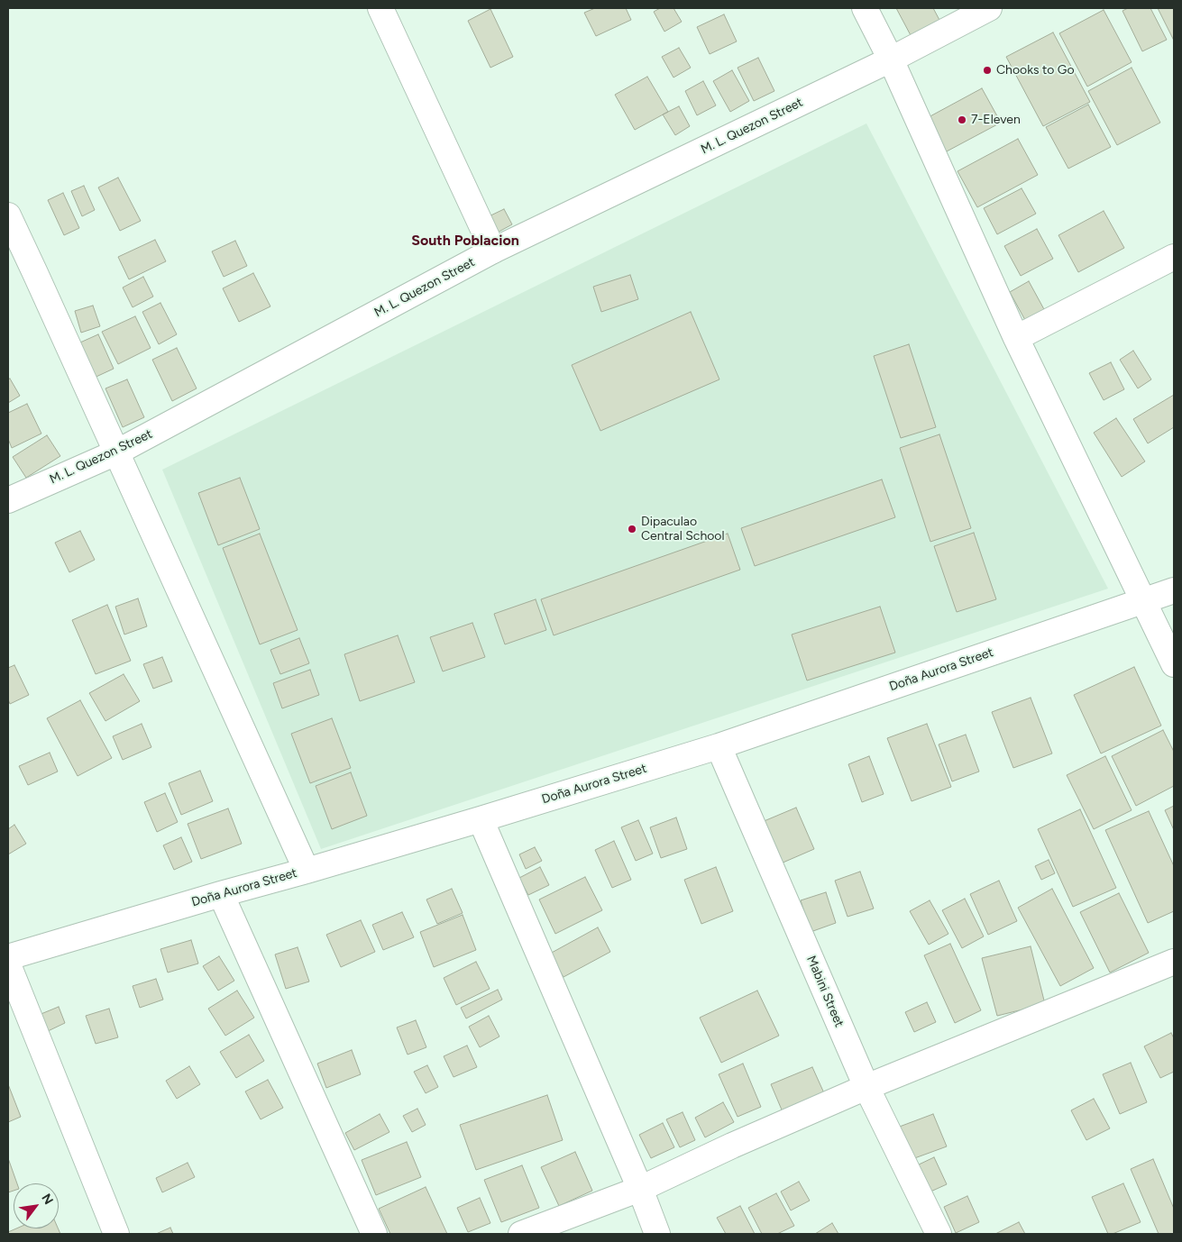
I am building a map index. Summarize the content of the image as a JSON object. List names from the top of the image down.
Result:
{
  "streets": {
    "street": ["M. L. Quezon Street", "Doña Aurora Street", "Mabini Street"]
  },
  "crossings": [
    ["Doña Aurora Street", "Mabini Street"]
  ],
  "districts": ["South Poblacion"],
  "places": ["Chooks to Go", "7-Eleven", "Dipaculao Central School"],
  "north": "top right"
}
